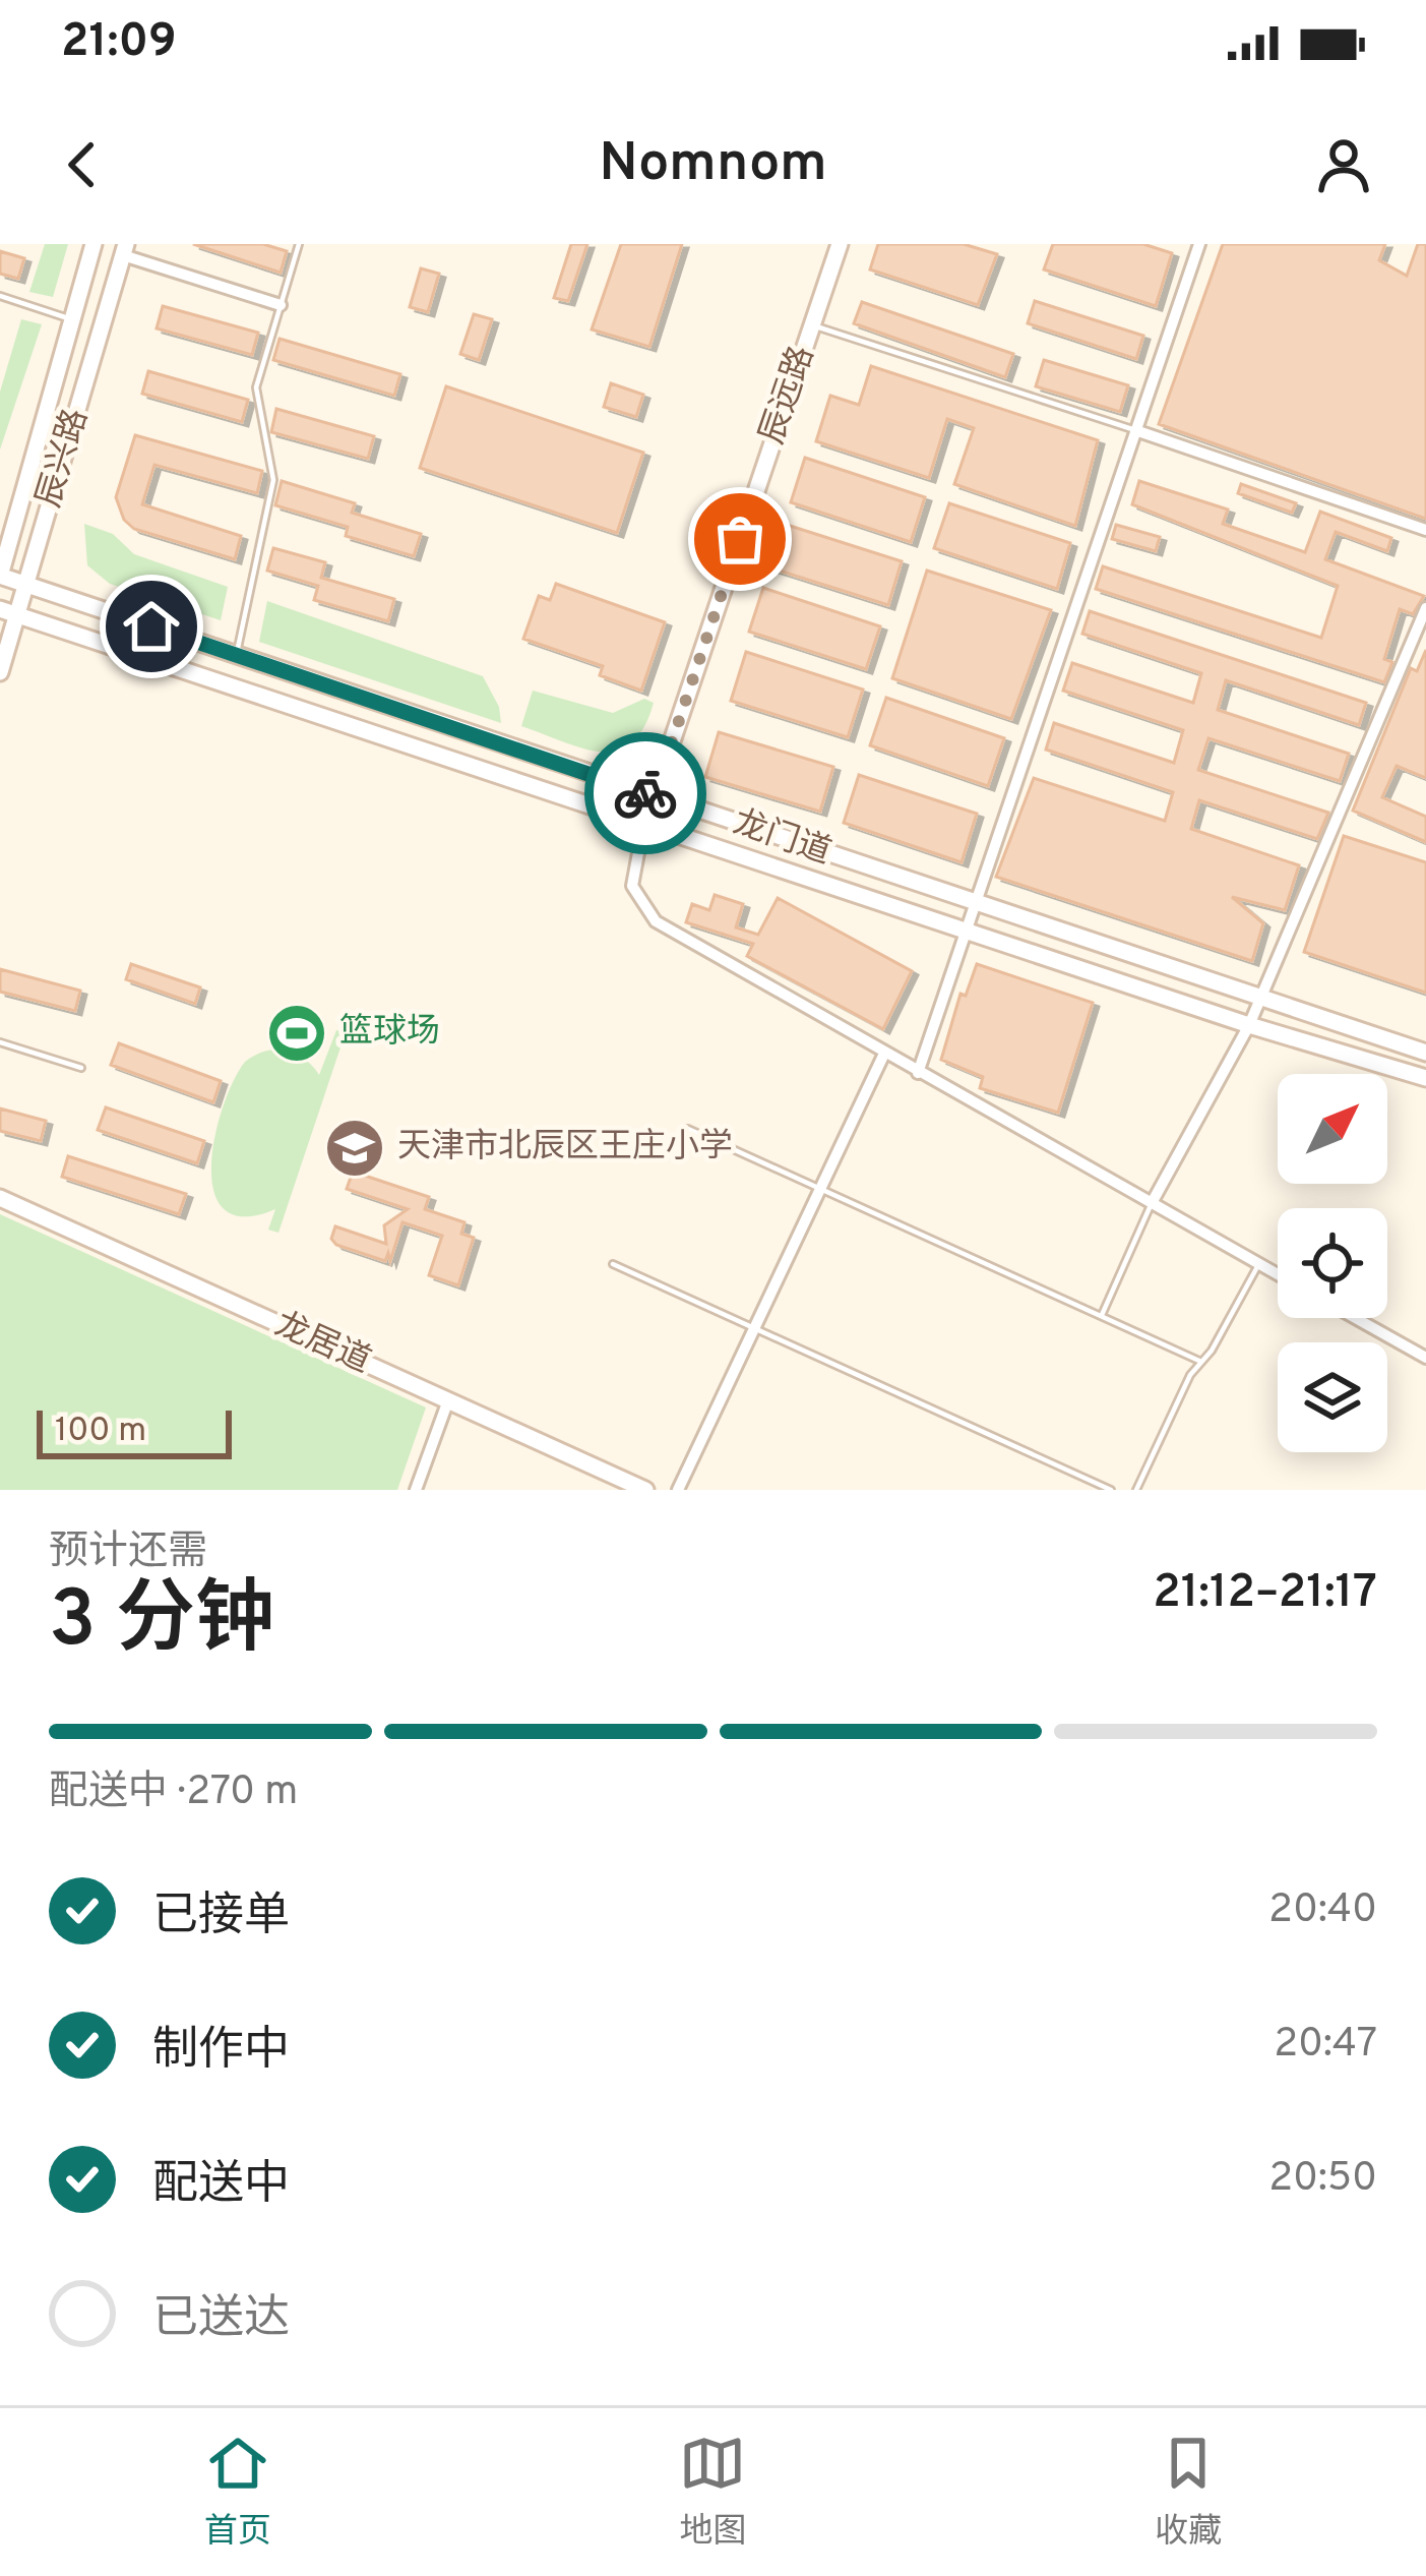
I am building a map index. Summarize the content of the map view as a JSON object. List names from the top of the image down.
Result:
{
  "streets": {
    "main road": [
      "辰远路",
      "辰兴路",
      "龙门道",
      "龙居道"
    ]
  },
  "crossings": [
    ["辰远路", "龙门道"],
    ["辰兴路", "龙门道"]
  ],
  "places": {
    "sports": ["篮球场"],
    "school or university": ["天津市北辰区王庄小学"]
  },
  "scale_bar": "100 m",
  "north": "top right",
  "page": {
    "status": "21:09",
    "header": "Nomnom",
    "scale": "100 m",
    "heading": ["3 分钟", "预计还需", "21:12–21:17"],
    "bar": "配送中 · 270 m",
    "list": [
      ["已接单", "20:40"],
      ["制作中", "20:47"],
      ["配送中", "20:50"],
      "已送达"
    ],
    "tabs": ["首页", "地图", "收藏"]
  }
}
